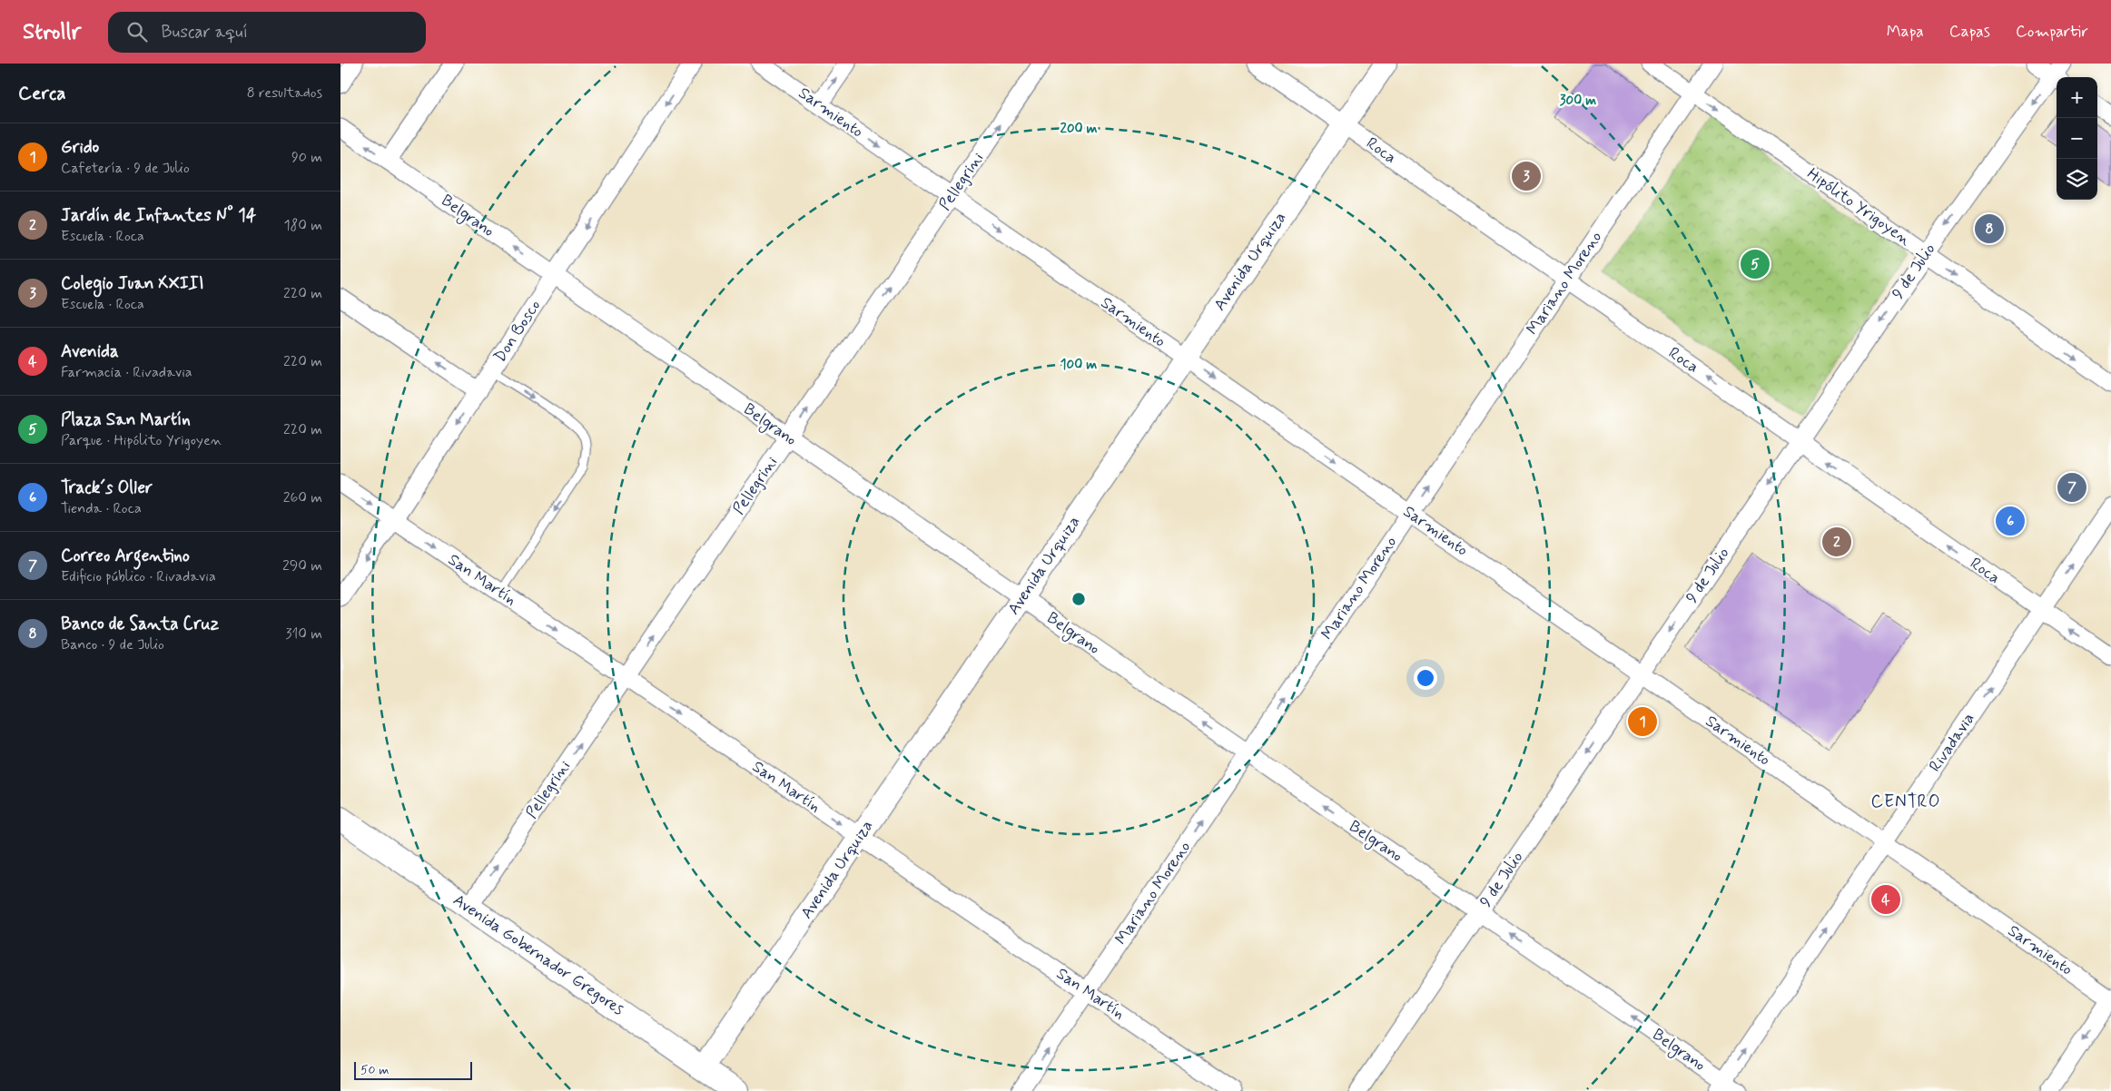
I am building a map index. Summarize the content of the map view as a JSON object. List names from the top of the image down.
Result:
{
  "streets": {
    "main road": ["Avenida Gobernador Gregores"],
    "street": [
      "Sarmiento",
      "Roca",
      "Pellegrini",
      "Hipólito Yrigoyen",
      "Belgrano",
      "Avenida Urquiza",
      "9 de Julio",
      "Mariano Moreno",
      "Don Bosco",
      "San Martín",
      "Rivadavia"
    ]
  },
  "crossings": [
    ["Sarmiento", "Pellegrini"],
    ["Sarmiento", "Avenida Urquiza"],
    ["Sarmiento", "9 de Julio"],
    ["Sarmiento", "Mariano Moreno"],
    ["Sarmiento", "Rivadavia"],
    ["Roca", "Avenida Urquiza"],
    ["Roca", "9 de Julio"],
    ["Roca", "Mariano Moreno"],
    ["Roca", "Rivadavia"],
    ["Pellegrini", "Belgrano"],
    ["Pellegrini", "San Martín"],
    ["Pellegrini", "Avenida Gobernador Gregores"],
    ["Hipólito Yrigoyen", "9 de Julio"],
    ["Hipólito Yrigoyen", "Mariano Moreno"],
    ["Belgrano", "Avenida Urquiza"],
    ["Belgrano", "9 de Julio"],
    ["Belgrano", "Mariano Moreno"],
    ["Belgrano", "Don Bosco"],
    ["Belgrano", "Rivadavia"],
    ["Avenida Urquiza", "San Martín"],
    ["Avenida Urquiza", "Avenida Gobernador Gregores"],
    ["Mariano Moreno", "San Martín"],
    ["Don Bosco", "San Martín"]
  ],
  "one_way": [
    "Sarmiento",
    "Roca",
    "Pellegrini",
    "Hipólito Yrigoyen",
    "Belgrano",
    "9 de Julio",
    "Mariano Moreno",
    "Don Bosco",
    "San Martín",
    "Rivadavia"
  ],
  "districts": ["CENTRO"],
  "scale_bar": "50 m",
  "page": {
    "header": "Strollr",
    "search": "Buscar aquí",
    "nav": ["Mapa", "Capas", "Compartir"],
    "heading": ["Cerca", "8 resultados"],
    "map_buttons": ["+", "−"],
    "list": [
      {
        "mark": "1",
        "name": "Grido",
        "note": "Cafetería · 9 de Julio",
        "value": "90 m"
      },
      {
        "mark": "2",
        "name": "Jardín de Infantes N° 14",
        "note": "Escuela · Roca",
        "value": "180 m"
      },
      {
        "mark": "3",
        "name": "Colegio Juan XXIII",
        "note": "Escuela · Roca",
        "value": "220 m"
      },
      {
        "mark": "4",
        "name": "Avenida",
        "note": "Farmacia · Rivadavia",
        "value": "220 m"
      },
      {
        "mark": "5",
        "name": "Plaza San Martín",
        "note": "Parque · Hipólito Yrigoyen",
        "value": "220 m"
      },
      {
        "mark": "6",
        "name": "Track´s Oller",
        "note": "Tienda · Roca",
        "value": "260 m"
      },
      {
        "mark": "7",
        "name": "Correo Argentino",
        "note": "Edificio público · Rivadavia",
        "value": "290 m"
      },
      {
        "mark": "8",
        "name": "Banco de Santa Cruz",
        "note": "Banco · 9 de Julio",
        "value": "310 m"
      }
    ],
    "pins": [
      "3",
      "8",
      "5",
      "7",
      "6",
      "2",
      "1",
      "4"
    ],
    "scale": "50 m"
  },
  "rings": ["300 m", "200 m", "100 m"]
}
